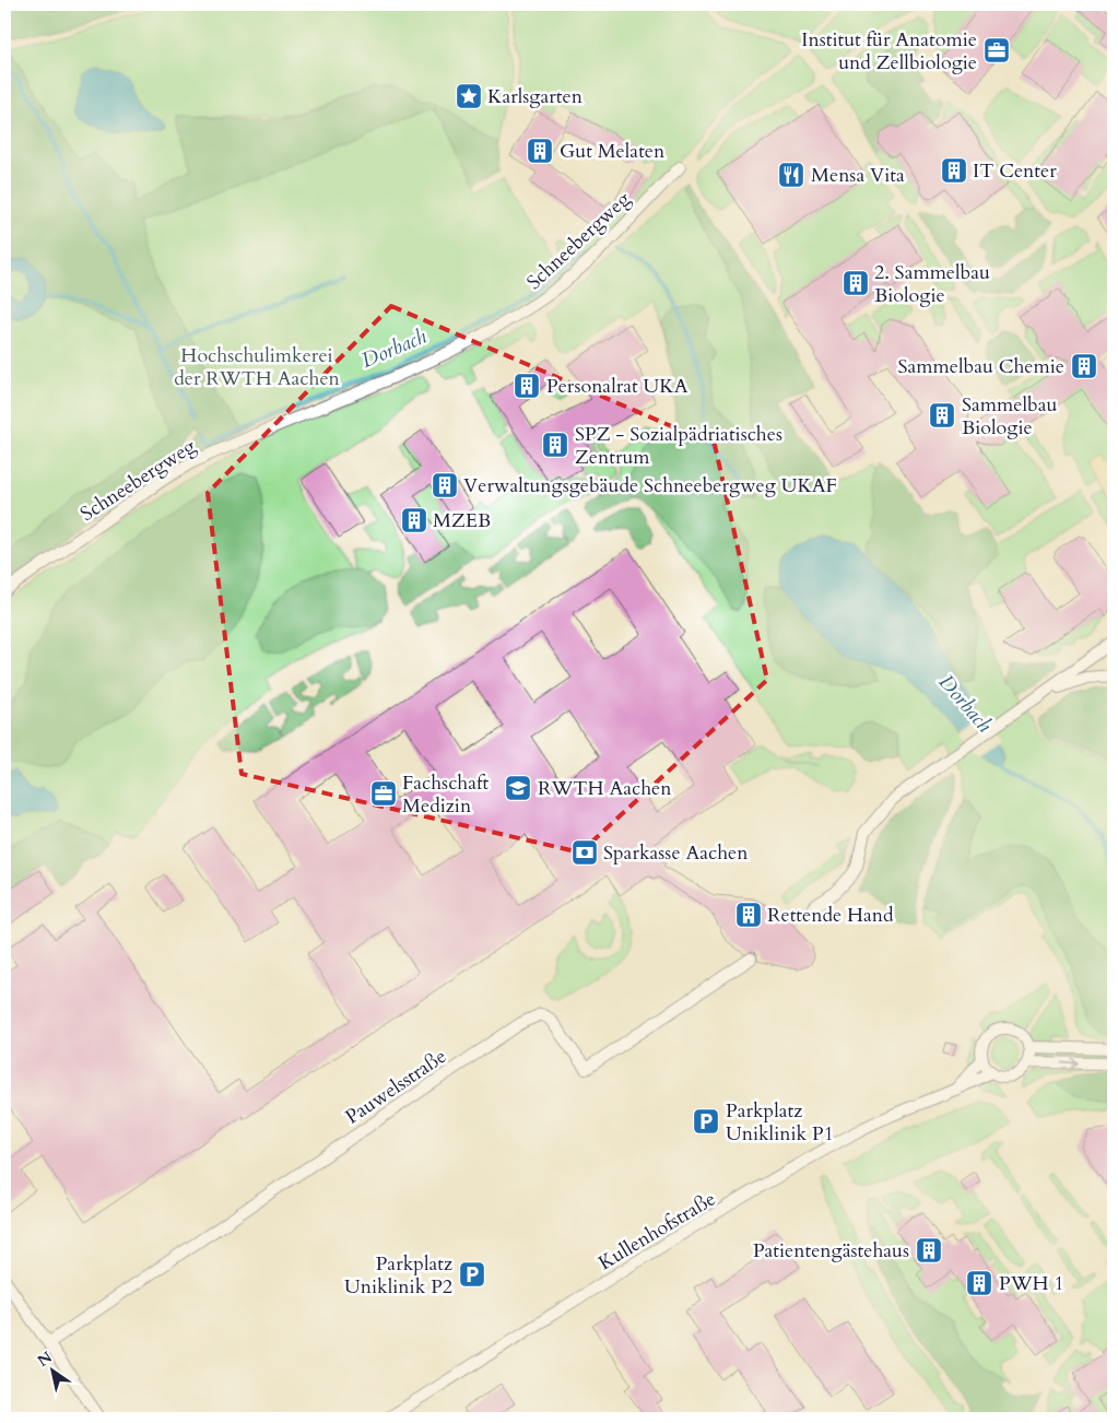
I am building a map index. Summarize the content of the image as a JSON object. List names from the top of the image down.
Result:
{
  "streets": {
    "street": ["Schneebergweg", "Pauwelsstraße", "Kullenhofstraße"]
  },
  "water": ["Dorbach"],
  "parks": ["Hochschulimkerei der RWTH Aachen"],
  "places": {
    "office": ["Institut für Anatomie und Zellbiologie", "Fachschaft Medizin"],
    "place": ["Karlsgarten"],
    "building": [
      "Gut Melaten",
      "IT Center",
      "2. Sammelbau Biologie",
      "Sammelbau Chemie",
      "Personalrat UKA",
      "Sammelbau Biologie",
      "SPZ - Sozialpädriatisches Zentrum",
      "Verwaltungsgebäude Schneebergweg UKAF",
      "MZEB",
      "Rettende Hand",
      "Patientengästehaus",
      "PWH 1"
    ],
    "restaurant": ["Mensa Vita"],
    "school or university": ["RWTH Aachen"],
    "bank": ["Sparkasse Aachen"],
    "parking": ["Parkplatz Uniklinik P1", "Parkplatz Uniklinik P2"]
  },
  "north": "top left"
}
